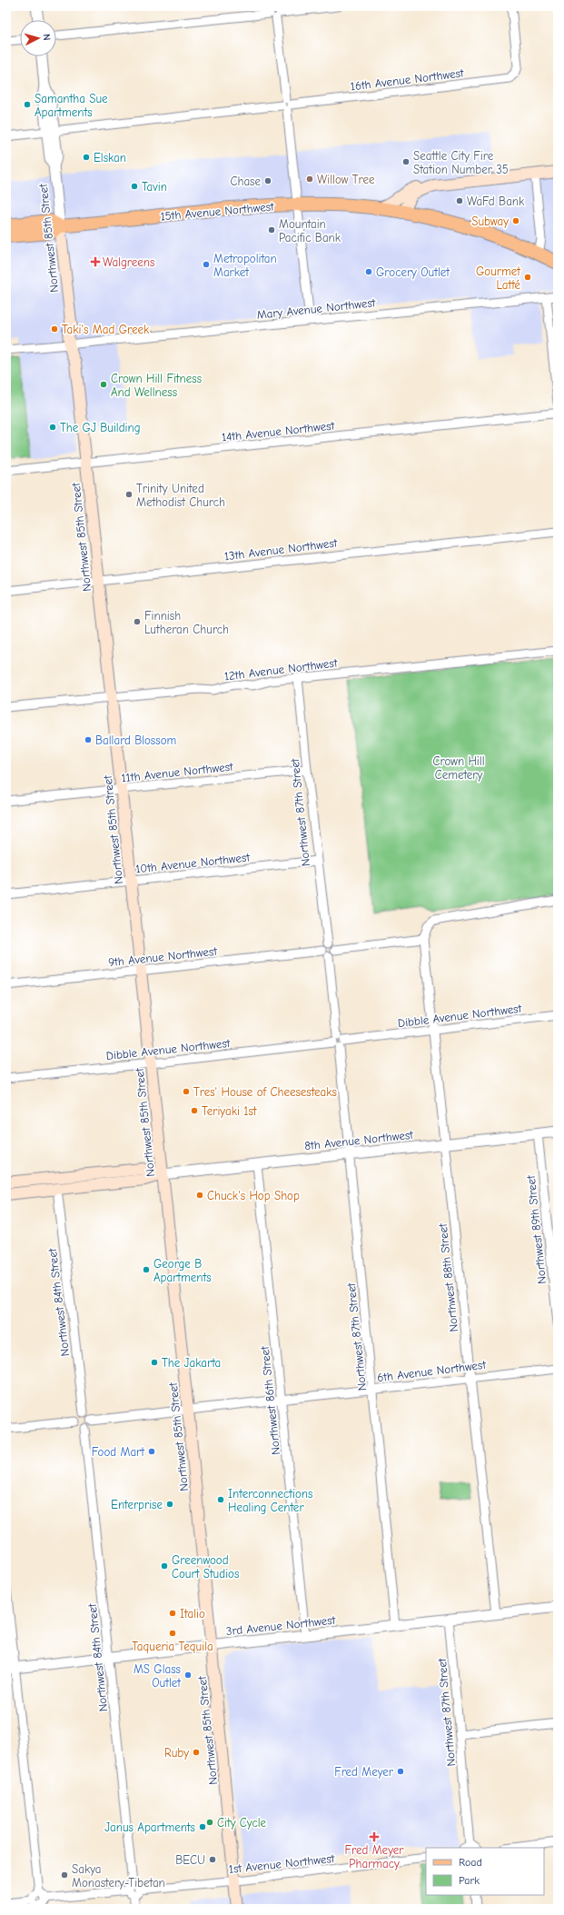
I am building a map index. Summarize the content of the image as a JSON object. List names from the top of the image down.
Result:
{
  "streets": {
    "main road": ["15th Avenue Northwest", "Northwest 85th Street", "8th Avenue Northwest"],
    "street": [
      "16th Avenue Northwest",
      "Mary Avenue Northwest",
      "14th Avenue Northwest",
      "13th Avenue Northwest",
      "12th Avenue Northwest",
      "11th Avenue Northwest",
      "Northwest 87th Street",
      "10th Avenue Northwest",
      "9th Avenue Northwest",
      "Dibble Avenue Northwest",
      "Northwest 89th Street",
      "Northwest 88th Street",
      "Northwest 84th Street",
      "6th Avenue Northwest",
      "Northwest 86th Street",
      "3rd Avenue Northwest",
      "1st Avenue Northwest"
    ]
  },
  "crossings": [
    ["16th Avenue Northwest", "Northwest 85th Street"],
    ["15th Avenue Northwest", "Northwest 85th Street"],
    ["Northwest 85th Street", "Mary Avenue Northwest"],
    ["Northwest 85th Street", "14th Avenue Northwest"],
    ["Northwest 85th Street", "13th Avenue Northwest"],
    ["Northwest 85th Street", "12th Avenue Northwest"],
    ["Northwest 85th Street", "11th Avenue Northwest"],
    ["Northwest 85th Street", "10th Avenue Northwest"],
    ["Northwest 85th Street", "9th Avenue Northwest"],
    ["Northwest 85th Street", "Dibble Avenue Northwest"],
    ["Northwest 85th Street", "8th Avenue Northwest"],
    ["Northwest 85th Street", "6th Avenue Northwest"],
    ["Northwest 85th Street", "3rd Avenue Northwest"],
    ["Northwest 85th Street", "1st Avenue Northwest"],
    ["12th Avenue Northwest", "Northwest 87th Street"],
    ["11th Avenue Northwest", "Northwest 87th Street"],
    ["Northwest 87th Street", "10th Avenue Northwest"],
    ["Northwest 87th Street", "9th Avenue Northwest"],
    ["Northwest 87th Street", "Dibble Avenue Northwest"],
    ["Northwest 87th Street", "8th Avenue Northwest"],
    ["Northwest 87th Street", "6th Avenue Northwest"],
    ["Northwest 87th Street", "3rd Avenue Northwest"],
    ["Dibble Avenue Northwest", "Northwest 88th Street"],
    ["8th Avenue Northwest", "Northwest 89th Street"],
    ["8th Avenue Northwest", "Northwest 88th Street"],
    ["8th Avenue Northwest", "Northwest 84th Street"],
    ["8th Avenue Northwest", "Northwest 86th Street"],
    ["Northwest 88th Street", "6th Avenue Northwest"],
    ["Northwest 88th Street", "3rd Avenue Northwest"],
    ["Northwest 84th Street", "6th Avenue Northwest"],
    ["Northwest 84th Street", "3rd Avenue Northwest"],
    ["Northwest 84th Street", "1st Avenue Northwest"],
    ["6th Avenue Northwest", "Northwest 86th Street"],
    ["Northwest 86th Street", "3rd Avenue Northwest"]
  ],
  "parks": ["Crown Hill Cemetery"],
  "places": {
    "other": [
      "Samantha Sue Apartments",
      "Elskan",
      "Seattle City Fire Station Number 35",
      "Willow Tree",
      "Chase",
      "Tavin",
      "WaFd Bank",
      "Subway",
      "Mountain Pacific Bank",
      "Metropolitan Market",
      "Grocery Outlet",
      "Gourmet Latté",
      "Taki's Mad Greek",
      "Crown Hill Fitness And Wellness",
      "The GJ Building",
      "Trinity United Methodist Church",
      "Finnish Lutheran Church",
      "Ballard Blossom",
      "Tres' House of Cheesesteaks",
      "Teriyaki 1st",
      "Chuck's Hop Shop",
      "George B Apartments",
      "The Jakarta",
      "Food Mart",
      "Interconnections Healing Center",
      "Enterprise",
      "Greenwood Court Studios",
      "Italio",
      "Taqueria Tequila",
      "MS Glass Outlet",
      "Ruby",
      "Fred Meyer",
      "City Cycle",
      "Janus Apartments",
      "BECU",
      "Sakya Monastery-Tibetan"
    ],
    "health": ["Walgreens", "Fred Meyer Pharmacy"]
  },
  "legend": ["Road", "Park"],
  "north": "right"
}
